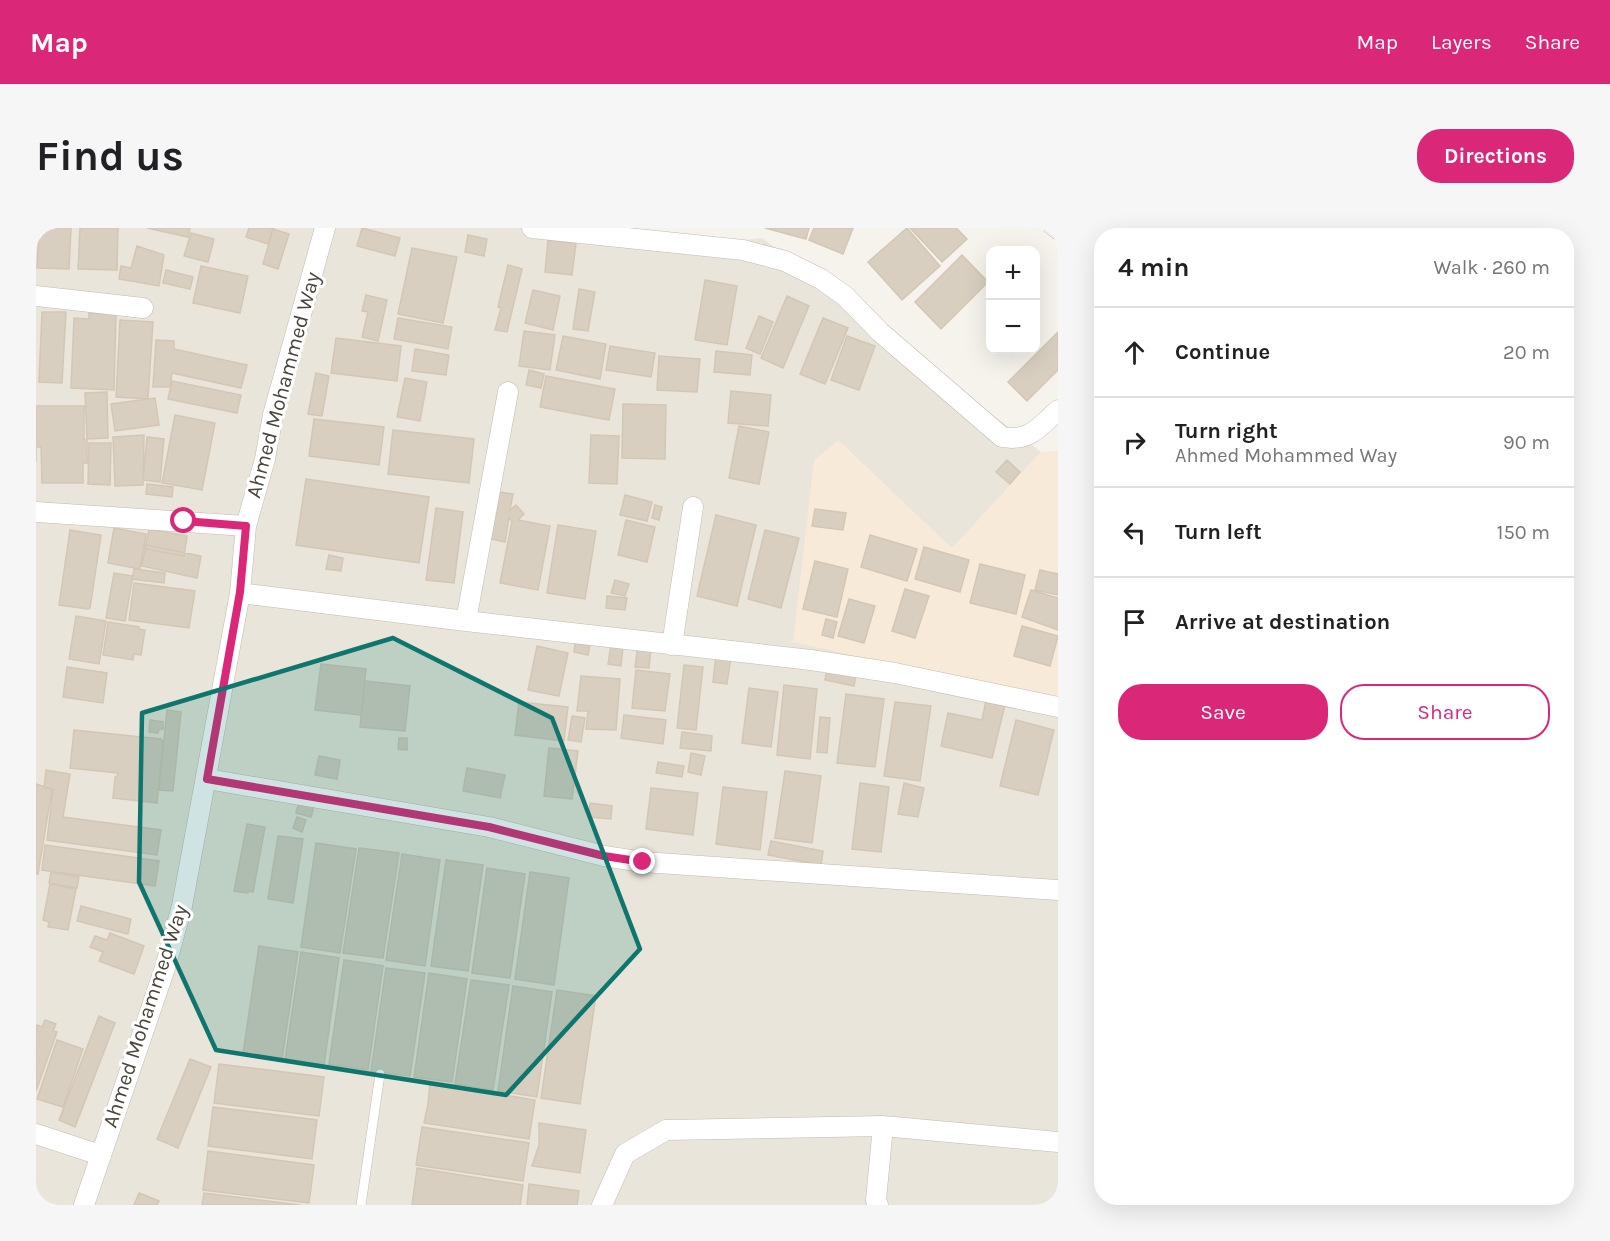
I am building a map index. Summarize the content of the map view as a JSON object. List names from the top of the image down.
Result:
{
  "streets": {
    "street": ["Ahmed Mohammed Way"]
  },
  "page": {
    "header": "Map",
    "nav": ["Map", "Layers", "Share"],
    "buttons": [
      "Directions",
      ["Save", "Share"]
    ],
    "title": "Find us",
    "heading": ["4 min", "Walk · 260 m"],
    "map_buttons": ["+", "−"],
    "list": [
      ["Continue", "20 m"],
      ["Turn right", "Ahmed Mohammed Way", "90 m"],
      ["Turn left", "150 m"],
      "Arrive at destination"
    ]
  }
}
